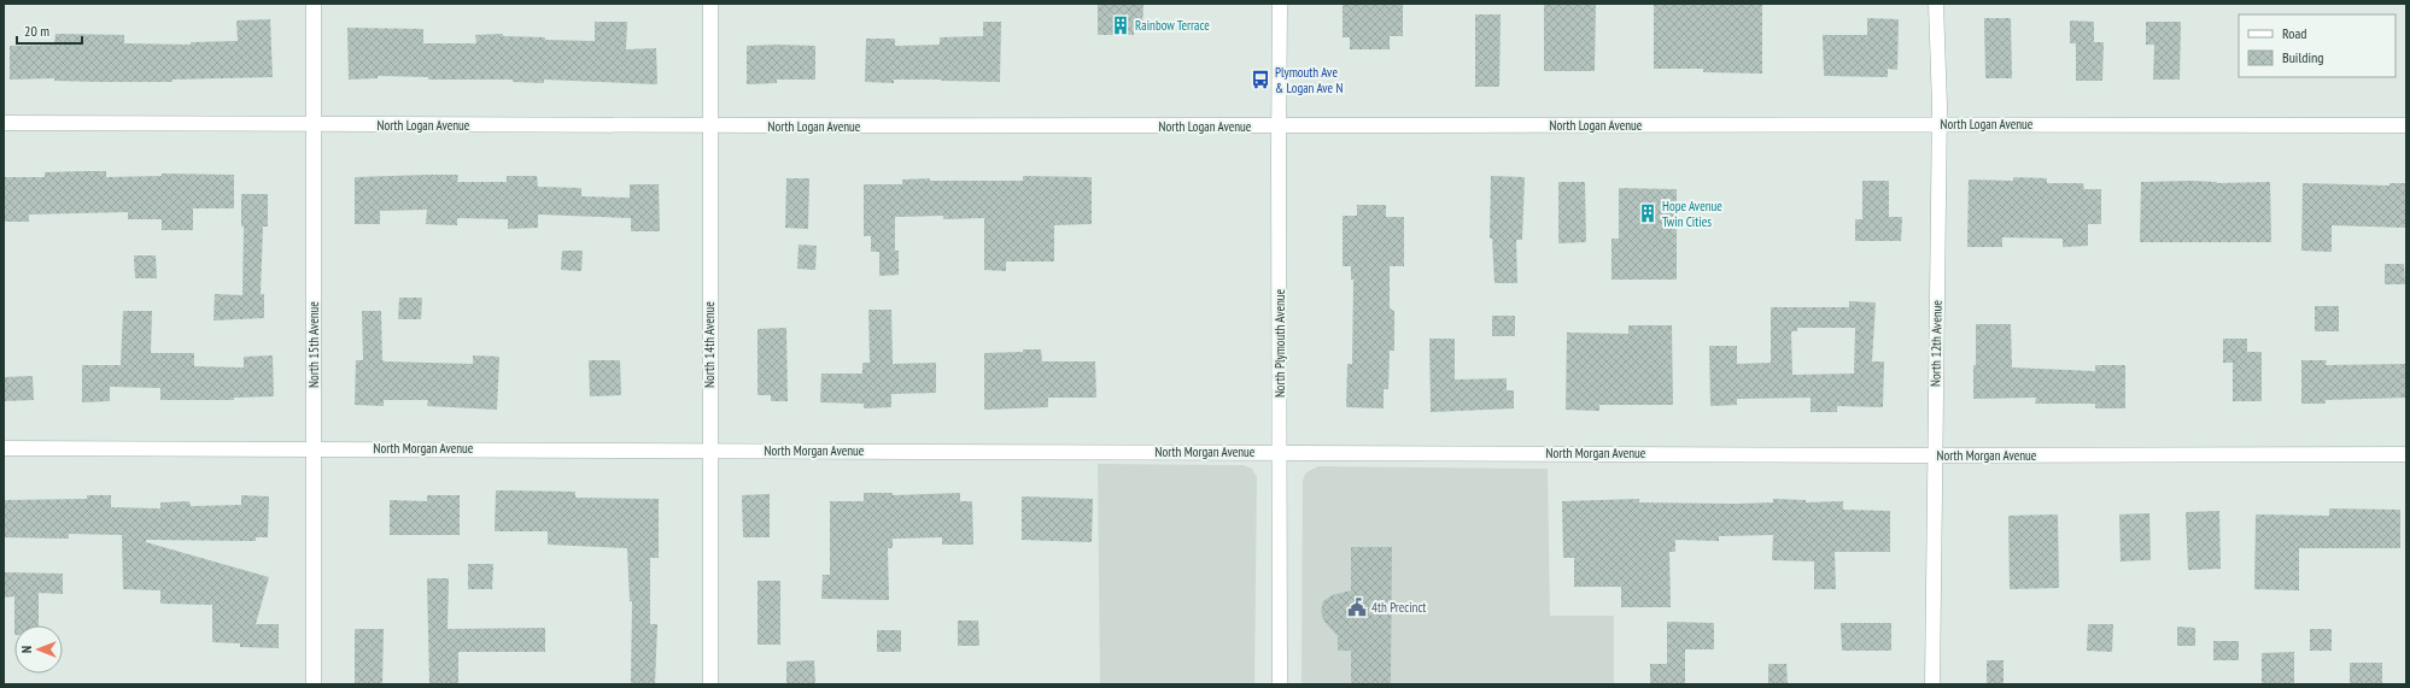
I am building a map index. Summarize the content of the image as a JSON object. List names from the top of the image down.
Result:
{
  "streets": {
    "street": [
      "North Logan Avenue",
      "North Plymouth Avenue",
      "North 12th Avenue",
      "North 15th Avenue",
      "North 14th Avenue",
      "North Morgan Avenue"
    ]
  },
  "crossings": [
    ["North Logan Avenue", "North Plymouth Avenue"],
    ["North Logan Avenue", "North 12th Avenue"],
    ["North Logan Avenue", "North 15th Avenue"],
    ["North Logan Avenue", "North 14th Avenue"],
    ["North Plymouth Avenue", "North Morgan Avenue"],
    ["North 12th Avenue", "North Morgan Avenue"],
    ["North 15th Avenue", "North Morgan Avenue"],
    ["North 14th Avenue", "North Morgan Avenue"]
  ],
  "places": {
    "building": ["Rainbow Terrace", "Hope Avenue Twin Cities"],
    "bus stop": ["Plymouth Ave & Logan Ave N"],
    "public building": ["4th Precinct"]
  },
  "legend": ["Road", "Building"],
  "scale_bar": "20 m",
  "north": "left"
}
